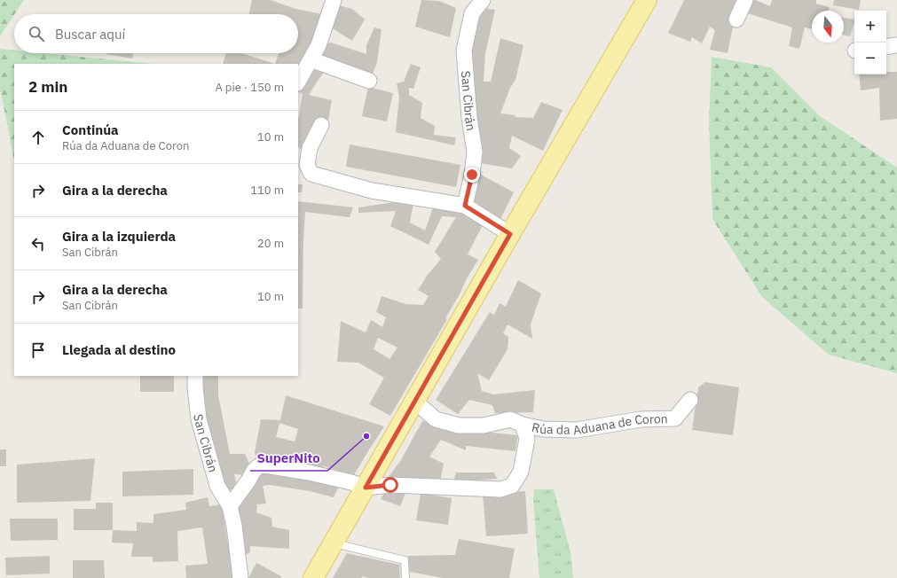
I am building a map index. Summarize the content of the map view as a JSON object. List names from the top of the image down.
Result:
{
  "streets": {
    "street": ["San Cibrán", "Rúa da Aduana de Coron"]
  },
  "places": ["SuperNito"],
  "north": "bottom",
  "page": {
    "map_buttons": ["+", "−"],
    "search": "Buscar aquí",
    "heading": ["2 min", "A pie · 150 m"],
    "list": [
      ["Continúa", "Rúa da Aduana de Coron", "10 m"],
      ["Gira a la derecha", "110 m"],
      ["Gira a la izquierda", "San Cibrán", "20 m"],
      ["Gira a la derecha", "San Cibrán", "10 m"],
      "Llegada al destino"
    ]
  }
}
